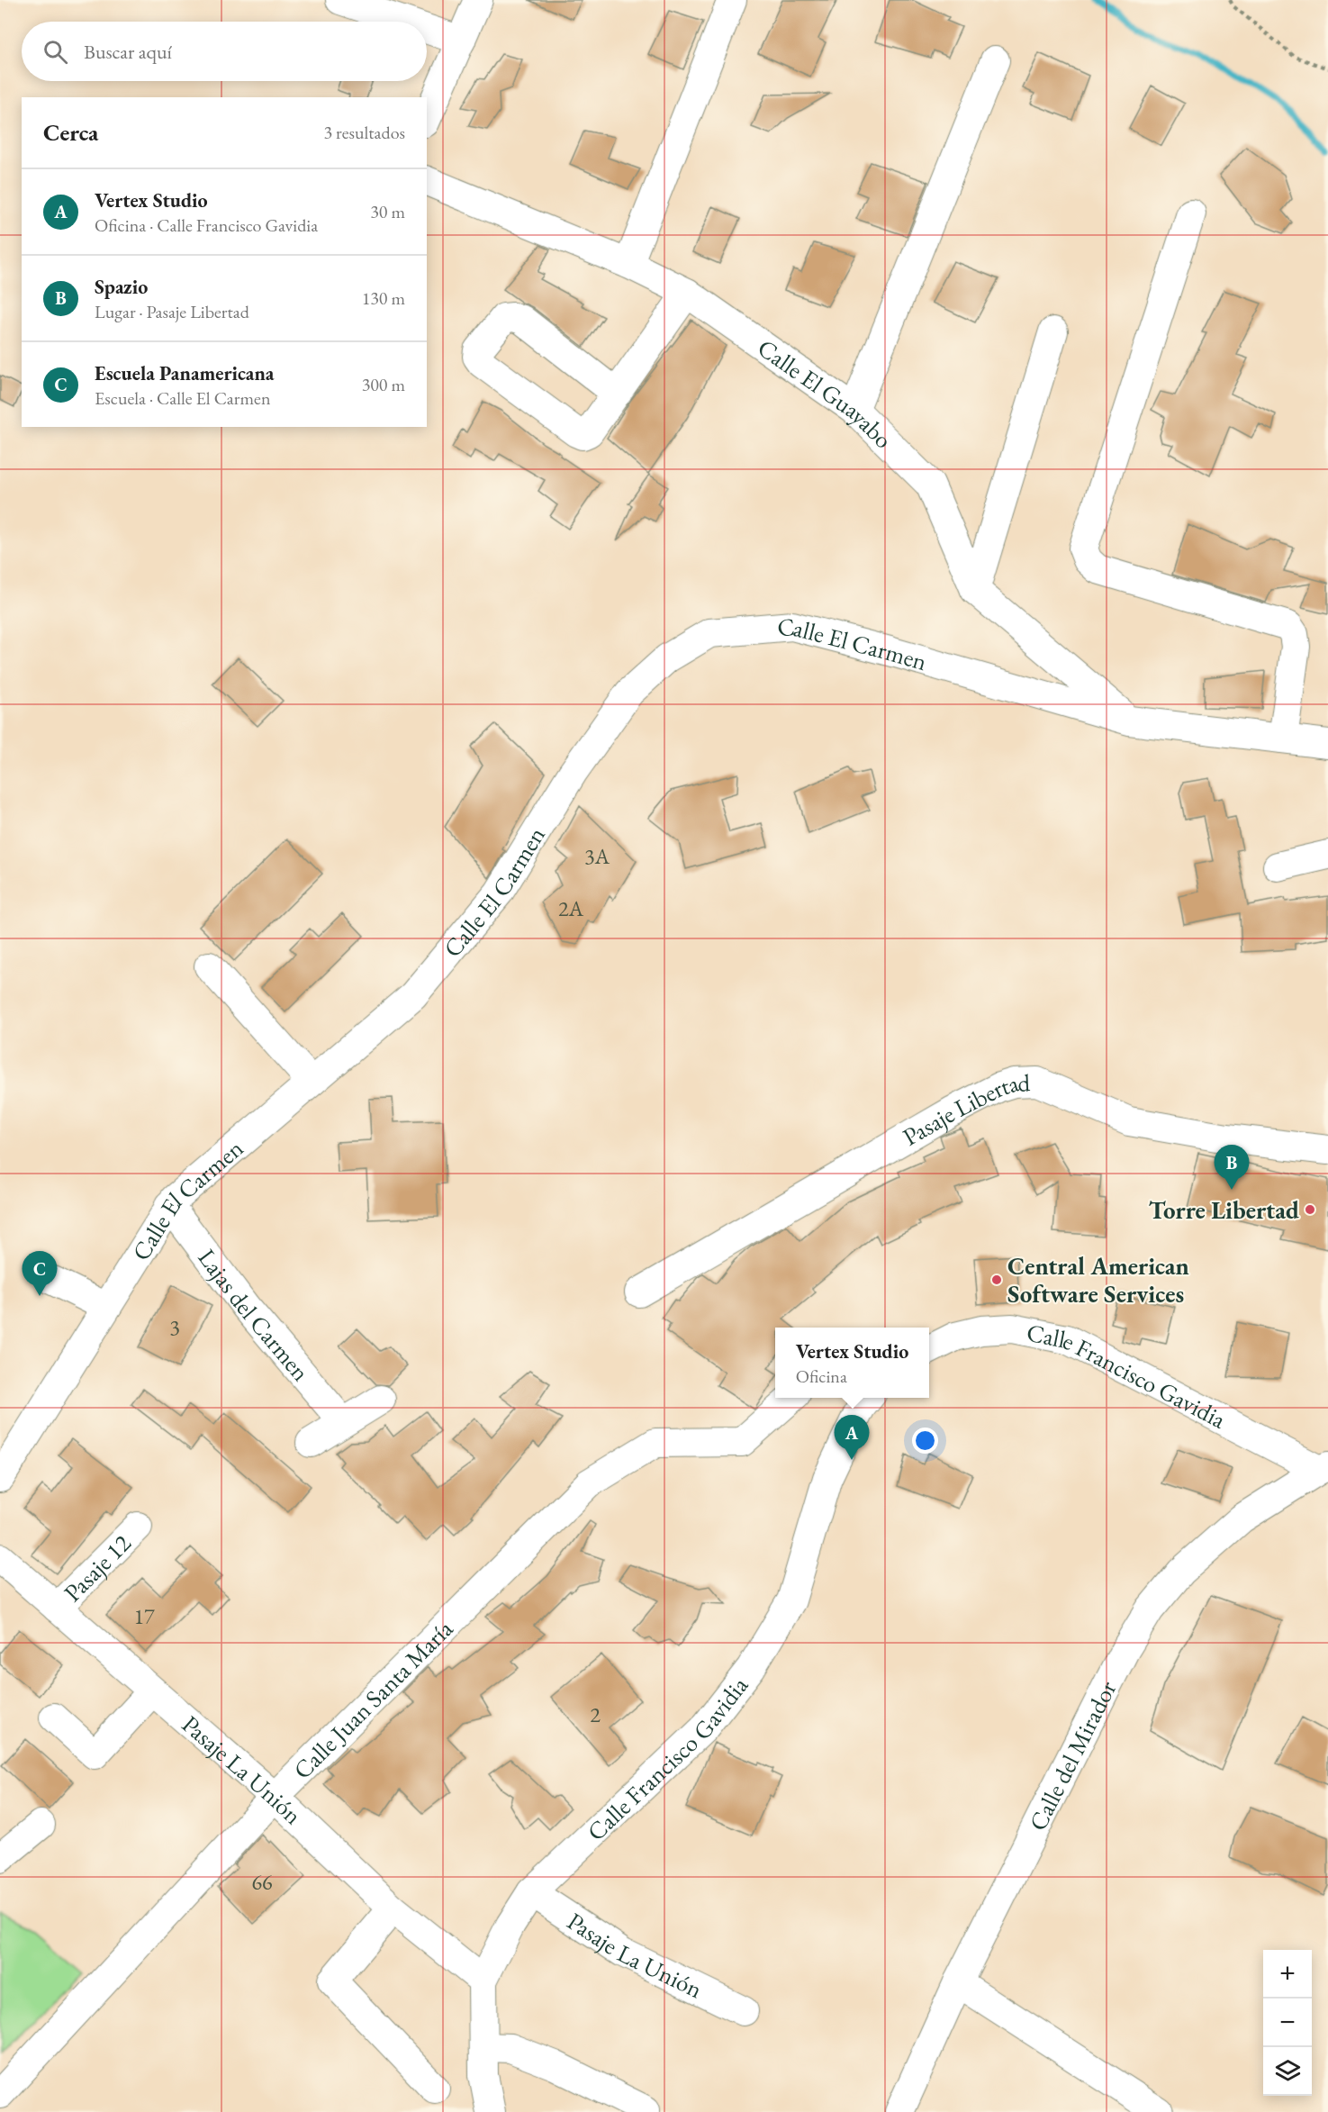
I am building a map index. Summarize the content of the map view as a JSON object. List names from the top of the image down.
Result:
{
  "streets": {
    "street": [
      "Calle El Guayabo",
      "Calle El Carmen",
      "Pasaje Libertad",
      "Lajas del Carmen",
      "Calle Francisco Gavidia",
      "Pasaje 12",
      "Calle Juan Santa María",
      "Calle del Mirador",
      "Pasaje La Unión"
    ]
  },
  "crossings": [
    ["Calle El Guayabo", "Calle El Carmen"],
    ["Calle El Carmen", "Lajas del Carmen"],
    ["Calle Francisco Gavidia", "Calle del Mirador"],
    ["Calle Francisco Gavidia", "Pasaje La Unión"],
    ["Pasaje 12", "Pasaje La Unión"],
    ["Calle Juan Santa María", "Pasaje La Unión"]
  ],
  "places": ["Torre Libertad", "Central American Software Services"],
  "house_numbers": [
    "3A",
    "2A",
    "3",
    "17",
    "2",
    "66"
  ],
  "page": {
    "search": "Buscar aquí",
    "heading": ["Cerca", "3 resultados"],
    "list": [
      {
        "mark": "A",
        "name": "Vertex Studio",
        "note": "Oficina · Calle Francisco Gavidia",
        "value": "30 m"
      },
      {
        "mark": "B",
        "name": "Spazio",
        "note": "Lugar · Pasaje Libertad",
        "value": "130 m"
      },
      {
        "mark": "C",
        "name": "Escuela Panamericana",
        "note": "Escuela · Calle El Carmen",
        "value": "300 m"
      }
    ],
    "pins": ["B", "C", "A"],
    "popup": ["Vertex Studio", "Oficina"],
    "map_buttons": ["+", "−"]
  }
}
